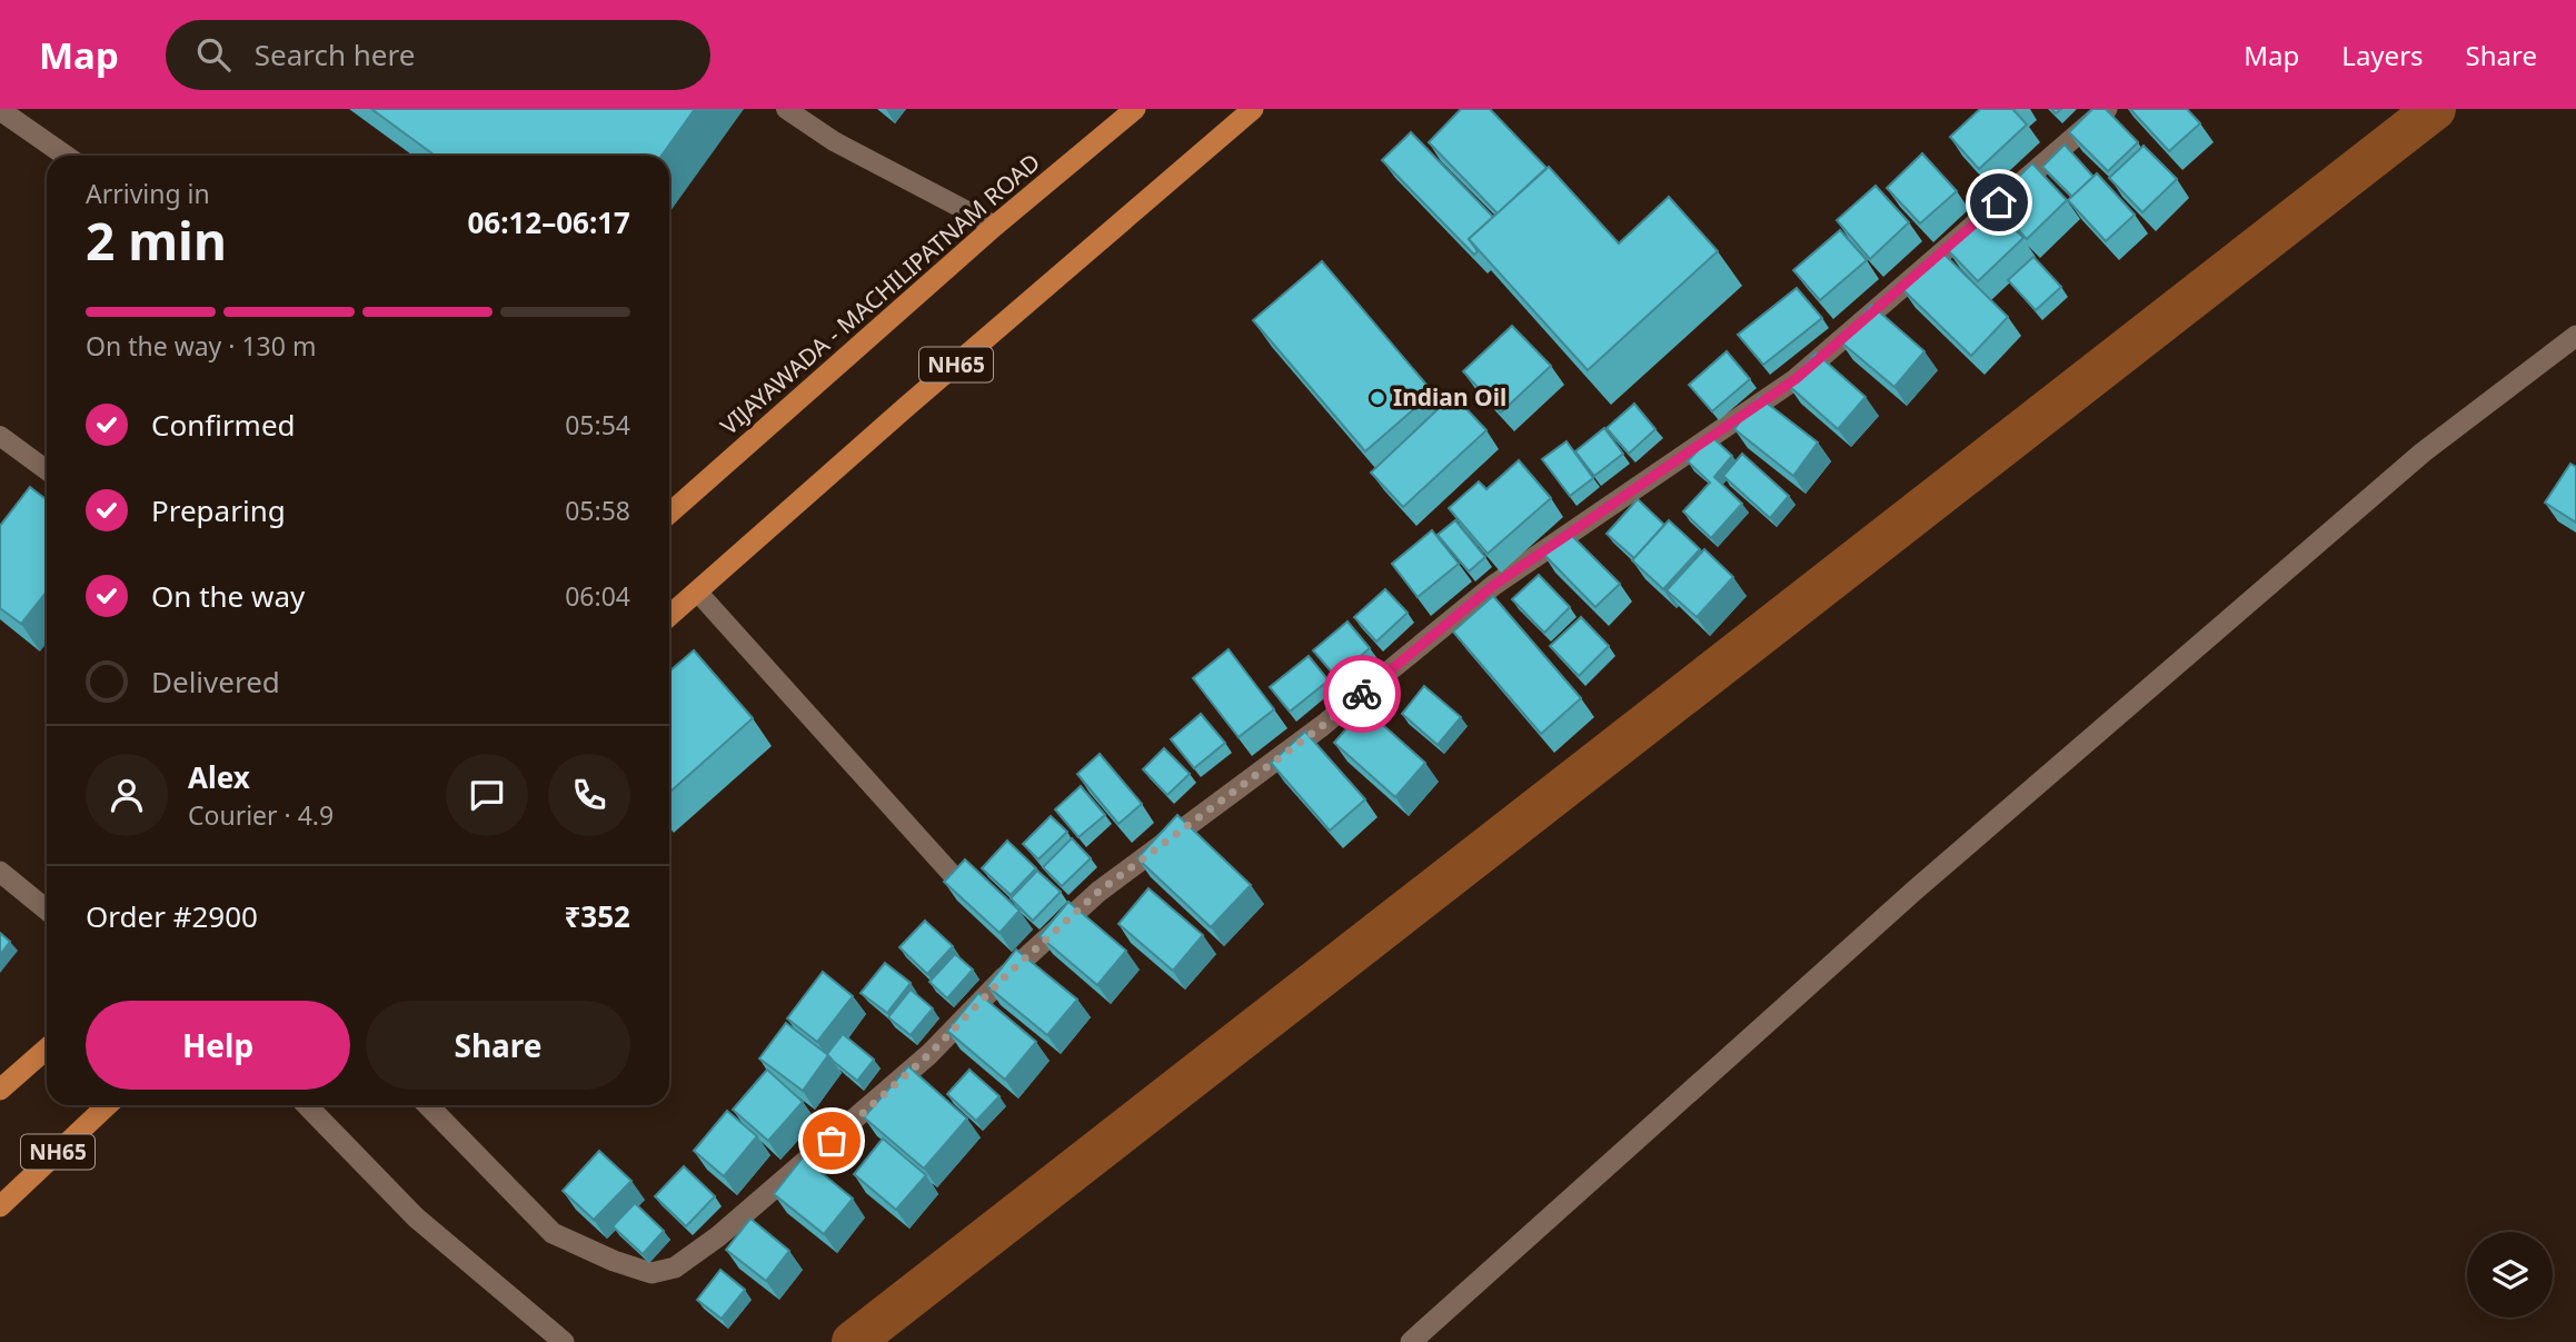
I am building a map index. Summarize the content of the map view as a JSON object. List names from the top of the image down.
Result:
{
  "streets": {
    "highway": ["VIJAYAWADA - MACHILIPATNAM ROAD", "NH65"]
  },
  "places": ["Indian Oil"],
  "page": {
    "header": "Map",
    "search": "Search here",
    "nav": ["Map", "Layers", "Share"],
    "heading": ["2 min", "Arriving in", "06:12–06:17"],
    "panel": [
      "Alex",
      "Courier · 4.9",
      "Order #2900",
      "₹352"
    ],
    "bar": "On the way · 130 m",
    "list": [
      ["Confirmed", "05:54"],
      ["Preparing", "05:58"],
      ["On the way", "06:04"],
      "Delivered"
    ],
    "buttons": ["Help", "Share"]
  }
}
